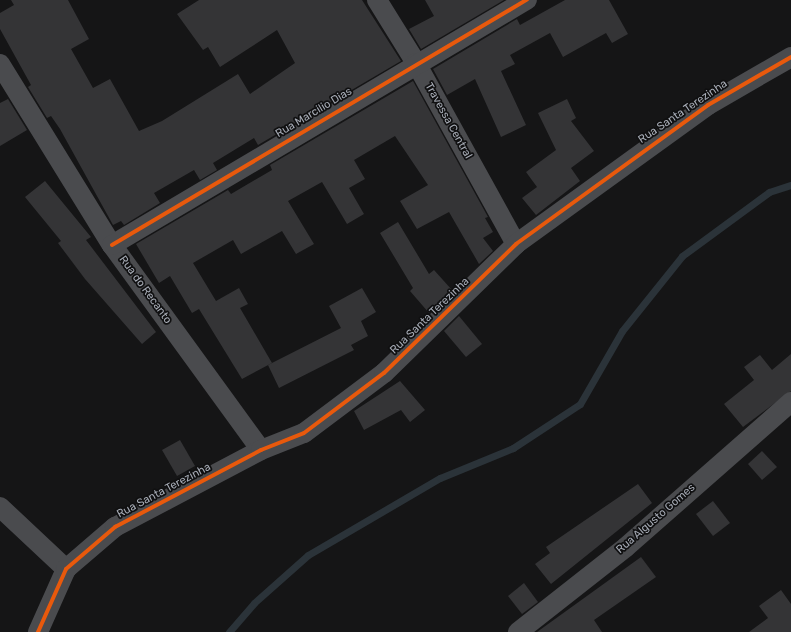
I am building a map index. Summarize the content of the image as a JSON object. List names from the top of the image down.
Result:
{
  "streets": {
    "street": [
      "Rua Santa Terezinha",
      "Rua Marcilio Dias",
      "Travessa Central",
      "Rua do Recanto",
      "Rua Algusto Gomes"
    ]
  },
  "crossings": [
    ["Rua Santa Terezinha", "Travessa Central"],
    ["Rua Santa Terezinha", "Rua do Recanto"],
    ["Rua Marcilio Dias", "Travessa Central"],
    ["Rua Marcilio Dias", "Rua do Recanto"]
  ]
}
